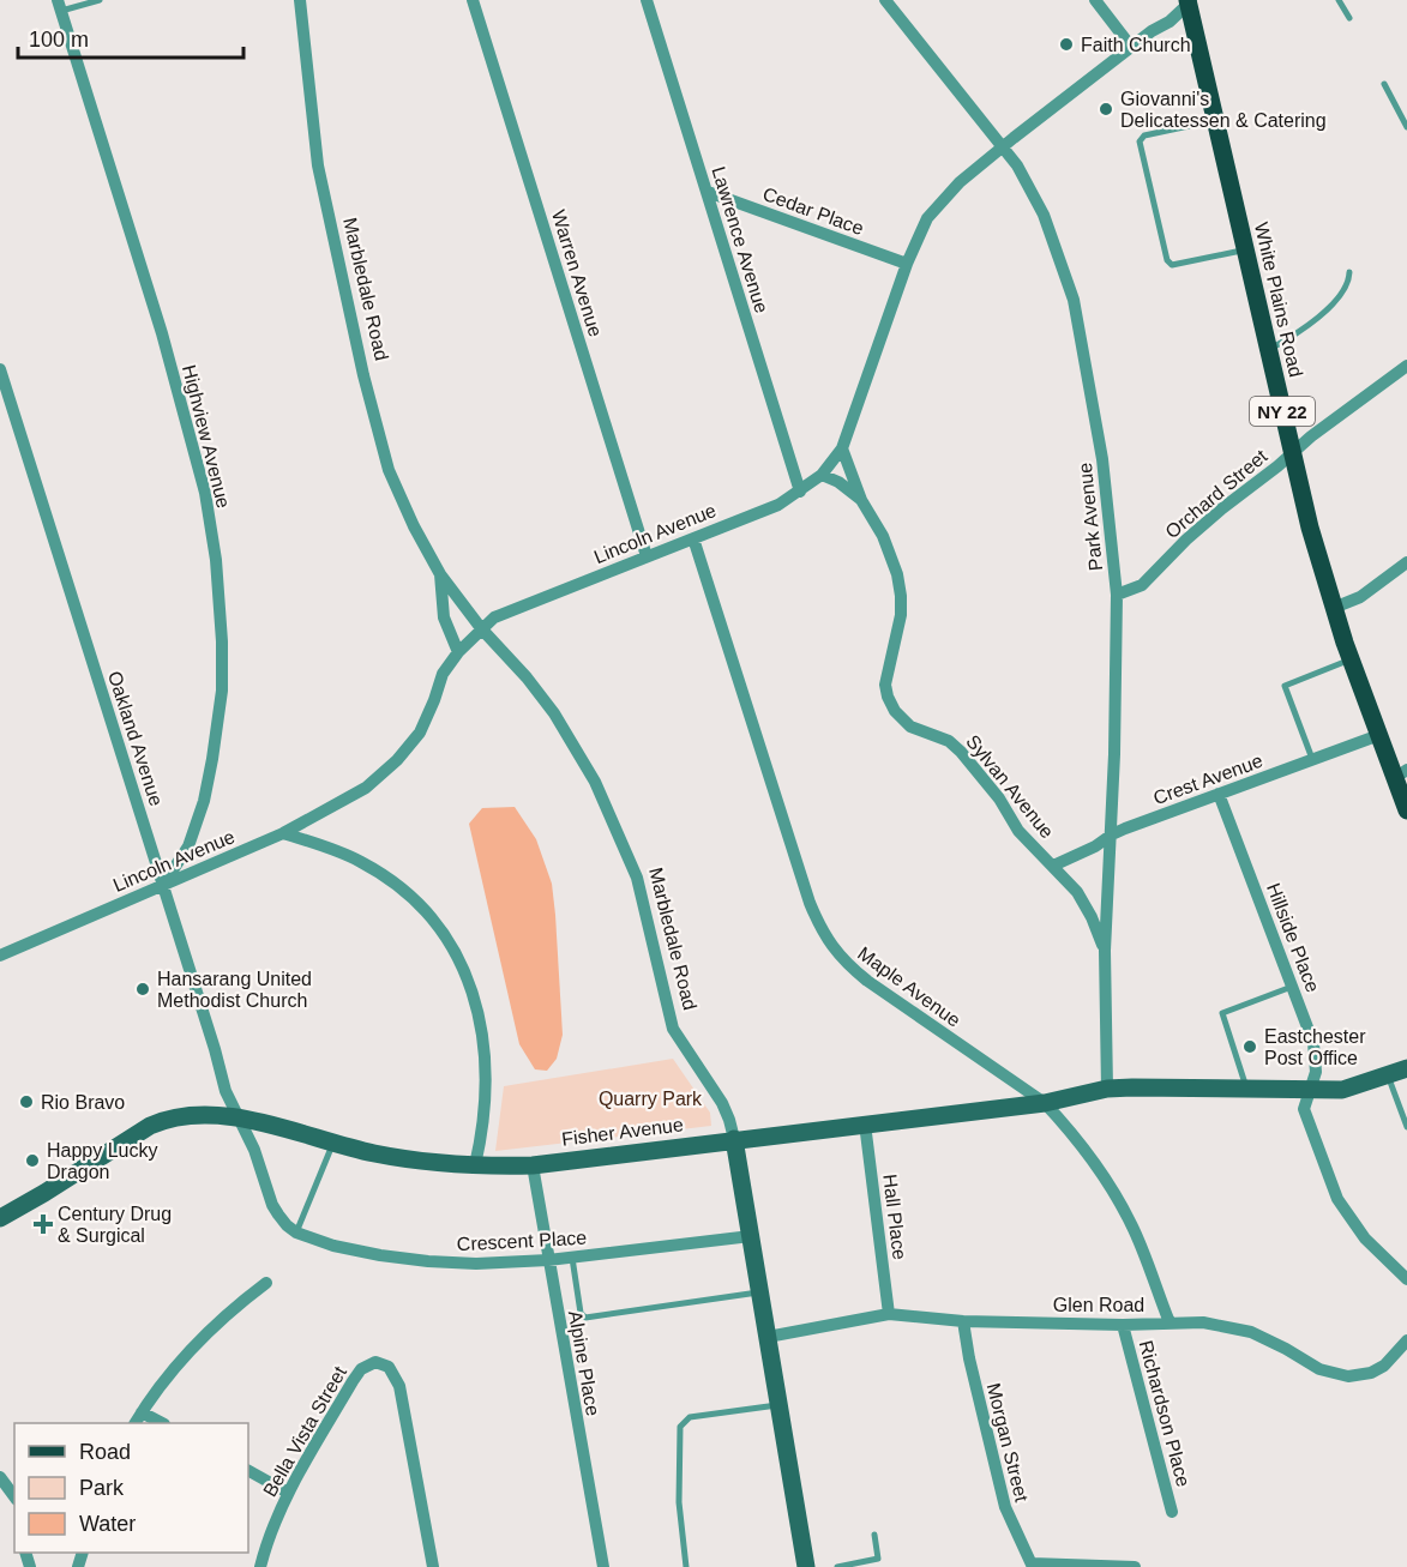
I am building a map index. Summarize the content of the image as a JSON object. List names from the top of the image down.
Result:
{
  "streets": {
    "main road": ["White Plains Road", "NY 22"],
    "street": [
      "Cedar Place",
      "Lawrence Avenue",
      "Warren Avenue",
      "Marbledale Road",
      "Highview Avenue",
      "Orchard Street",
      "Park Avenue",
      "Lincoln Avenue",
      "Oakland Avenue",
      "Crest Avenue",
      "Sylvan Avenue",
      "Hillside Place",
      "Maple Avenue",
      "Fisher Avenue",
      "Hall Place",
      "Crescent Place",
      "Glen Road",
      "Alpine Place",
      "Richardson Place",
      "Bella Vista Street",
      "Morgan Street"
    ]
  },
  "crossings": [
    ["Cedar Place", "Lawrence Avenue"],
    ["Cedar Place", "Lincoln Avenue"],
    ["Lawrence Avenue", "Lincoln Avenue"],
    ["Warren Avenue", "Lincoln Avenue"],
    ["Marbledale Road", "Lincoln Avenue"],
    ["Marbledale Road", "Fisher Avenue"],
    ["Marbledale Road", "Crescent Place"],
    ["Marbledale Road", "Glen Road"],
    ["White Plains Road", "Orchard Street"],
    ["White Plains Road", "Lincoln Avenue"],
    ["White Plains Road", "Crest Avenue"],
    ["Highview Avenue", "Lincoln Avenue"],
    ["Highview Avenue", "Oakland Avenue"],
    ["Orchard Street", "Park Avenue"],
    ["Park Avenue", "Lincoln Avenue"],
    ["Park Avenue", "Crest Avenue"],
    ["Park Avenue", "Sylvan Avenue"],
    ["Park Avenue", "Fisher Avenue"],
    ["Lincoln Avenue", "Oakland Avenue"],
    ["Lincoln Avenue", "Sylvan Avenue"],
    ["Lincoln Avenue", "Maple Avenue"],
    ["Oakland Avenue", "Fisher Avenue"],
    ["Oakland Avenue", "Crescent Place"],
    ["Crest Avenue", "Sylvan Avenue"],
    ["Crest Avenue", "Hillside Place"],
    ["Hillside Place", "Fisher Avenue"],
    ["Maple Avenue", "Fisher Avenue"],
    ["Maple Avenue", "Glen Road"],
    ["Fisher Avenue", "Hall Place"],
    ["Fisher Avenue", "Crescent Place"],
    ["Fisher Avenue", "Alpine Place"],
    ["Hall Place", "Glen Road"],
    ["Crescent Place", "Alpine Place"],
    ["Glen Road", "Richardson Place"],
    ["Glen Road", "Morgan Street"]
  ],
  "parks": ["Quarry Park"],
  "places": {
    "other": [
      "Faith Church",
      "Giovanni's Delicatessen & Catering",
      "Hansarang United Methodist Church",
      "Eastchester Post Office",
      "Rio Bravo",
      "Happy Lucky Dragon"
    ],
    "health": ["Century Drug & Surgical"]
  },
  "legend": ["Road", "Park", "Water"],
  "scale_bar": "100 m"
}
